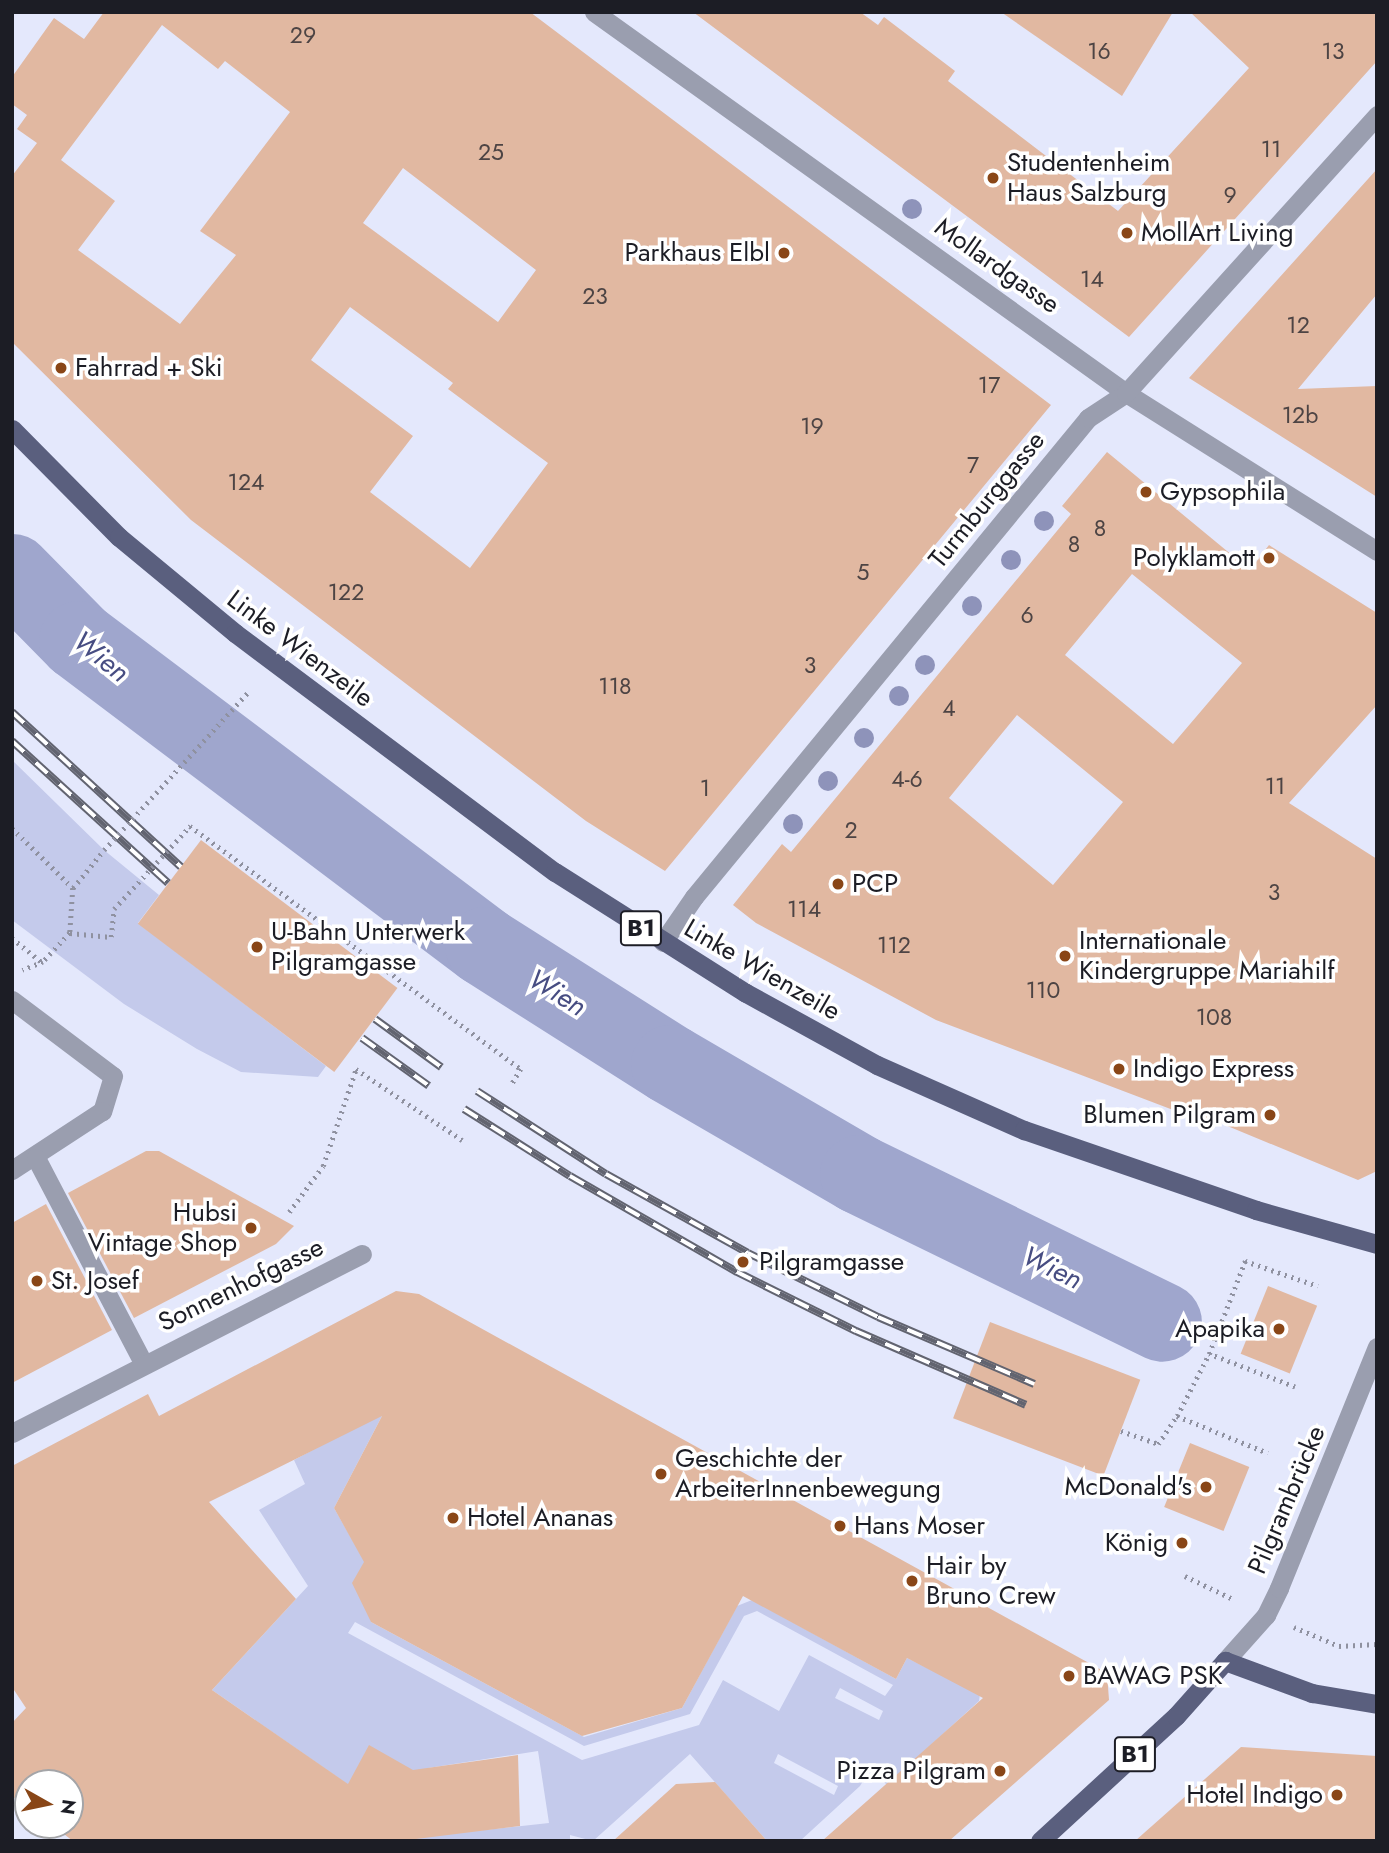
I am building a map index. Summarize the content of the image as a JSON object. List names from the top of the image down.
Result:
{
  "streets": {
    "main road": ["Linke Wienzeile", "B1"],
    "street": [
      "Mollardgasse",
      "Turmburggasse",
      "Sonnenhofgasse",
      "Pilgrambrücke"
    ]
  },
  "crossings": [
    ["Mollardgasse", "Turmburggasse"],
    ["Turmburggasse", "Linke Wienzeile"],
    ["B1", "Pilgrambrücke"]
  ],
  "water": ["Wien"],
  "places": [
    "Studentenheim Haus Salzburg",
    "MollArt Living",
    "Parkhaus Elbl",
    "Fahrrad + Ski",
    "Gypsophila",
    "Polyklamott",
    "PCP",
    "U-Bahn Unterwerk Pilgramgasse",
    "Internationale Kindergruppe Mariahilf",
    "Indigo Express",
    "Blumen Pilgram",
    "Hubsi Vintage Shop",
    "Pilgramgasse",
    "St. Josef",
    "Apapika",
    "Geschichte der ArbeiterInnenbewegung",
    "McDonald's",
    "Hotel Ananas",
    "Hans Moser",
    "König",
    "Hair by Bruno Crew",
    "BAWAG PSK",
    "Pizza Pilgram",
    "Hotel Indigo"
  ],
  "house_numbers": [
    "29",
    "16",
    "13",
    "11",
    "25",
    "9",
    "14",
    "23",
    "12",
    "17",
    "12b",
    "19",
    "7",
    "124",
    "8",
    "8",
    "5",
    "122",
    "6",
    "3",
    "118",
    "4",
    "4-6",
    "11",
    "1",
    "2",
    "3",
    "114",
    "112",
    "110",
    "108"
  ],
  "north": "right"
}
